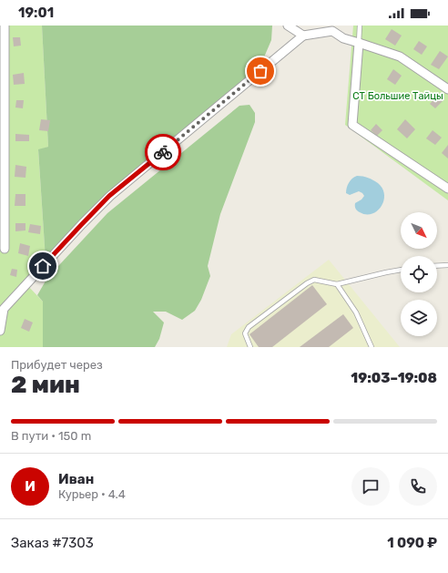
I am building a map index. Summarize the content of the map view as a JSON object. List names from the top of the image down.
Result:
{
  "parks": ["СТ Большие Тайцы"],
  "north": "bottom right",
  "page": {
    "status": "19:01",
    "heading": ["2 мин", "Прибудет через", "19:03–19:08"],
    "panel": [
      "Иван",
      "Курьер · 4.4",
      "Заказ #7303",
      "1 090 ₽"
    ],
    "bar": "В пути · 150 m",
    "round": "И"
  }
}
